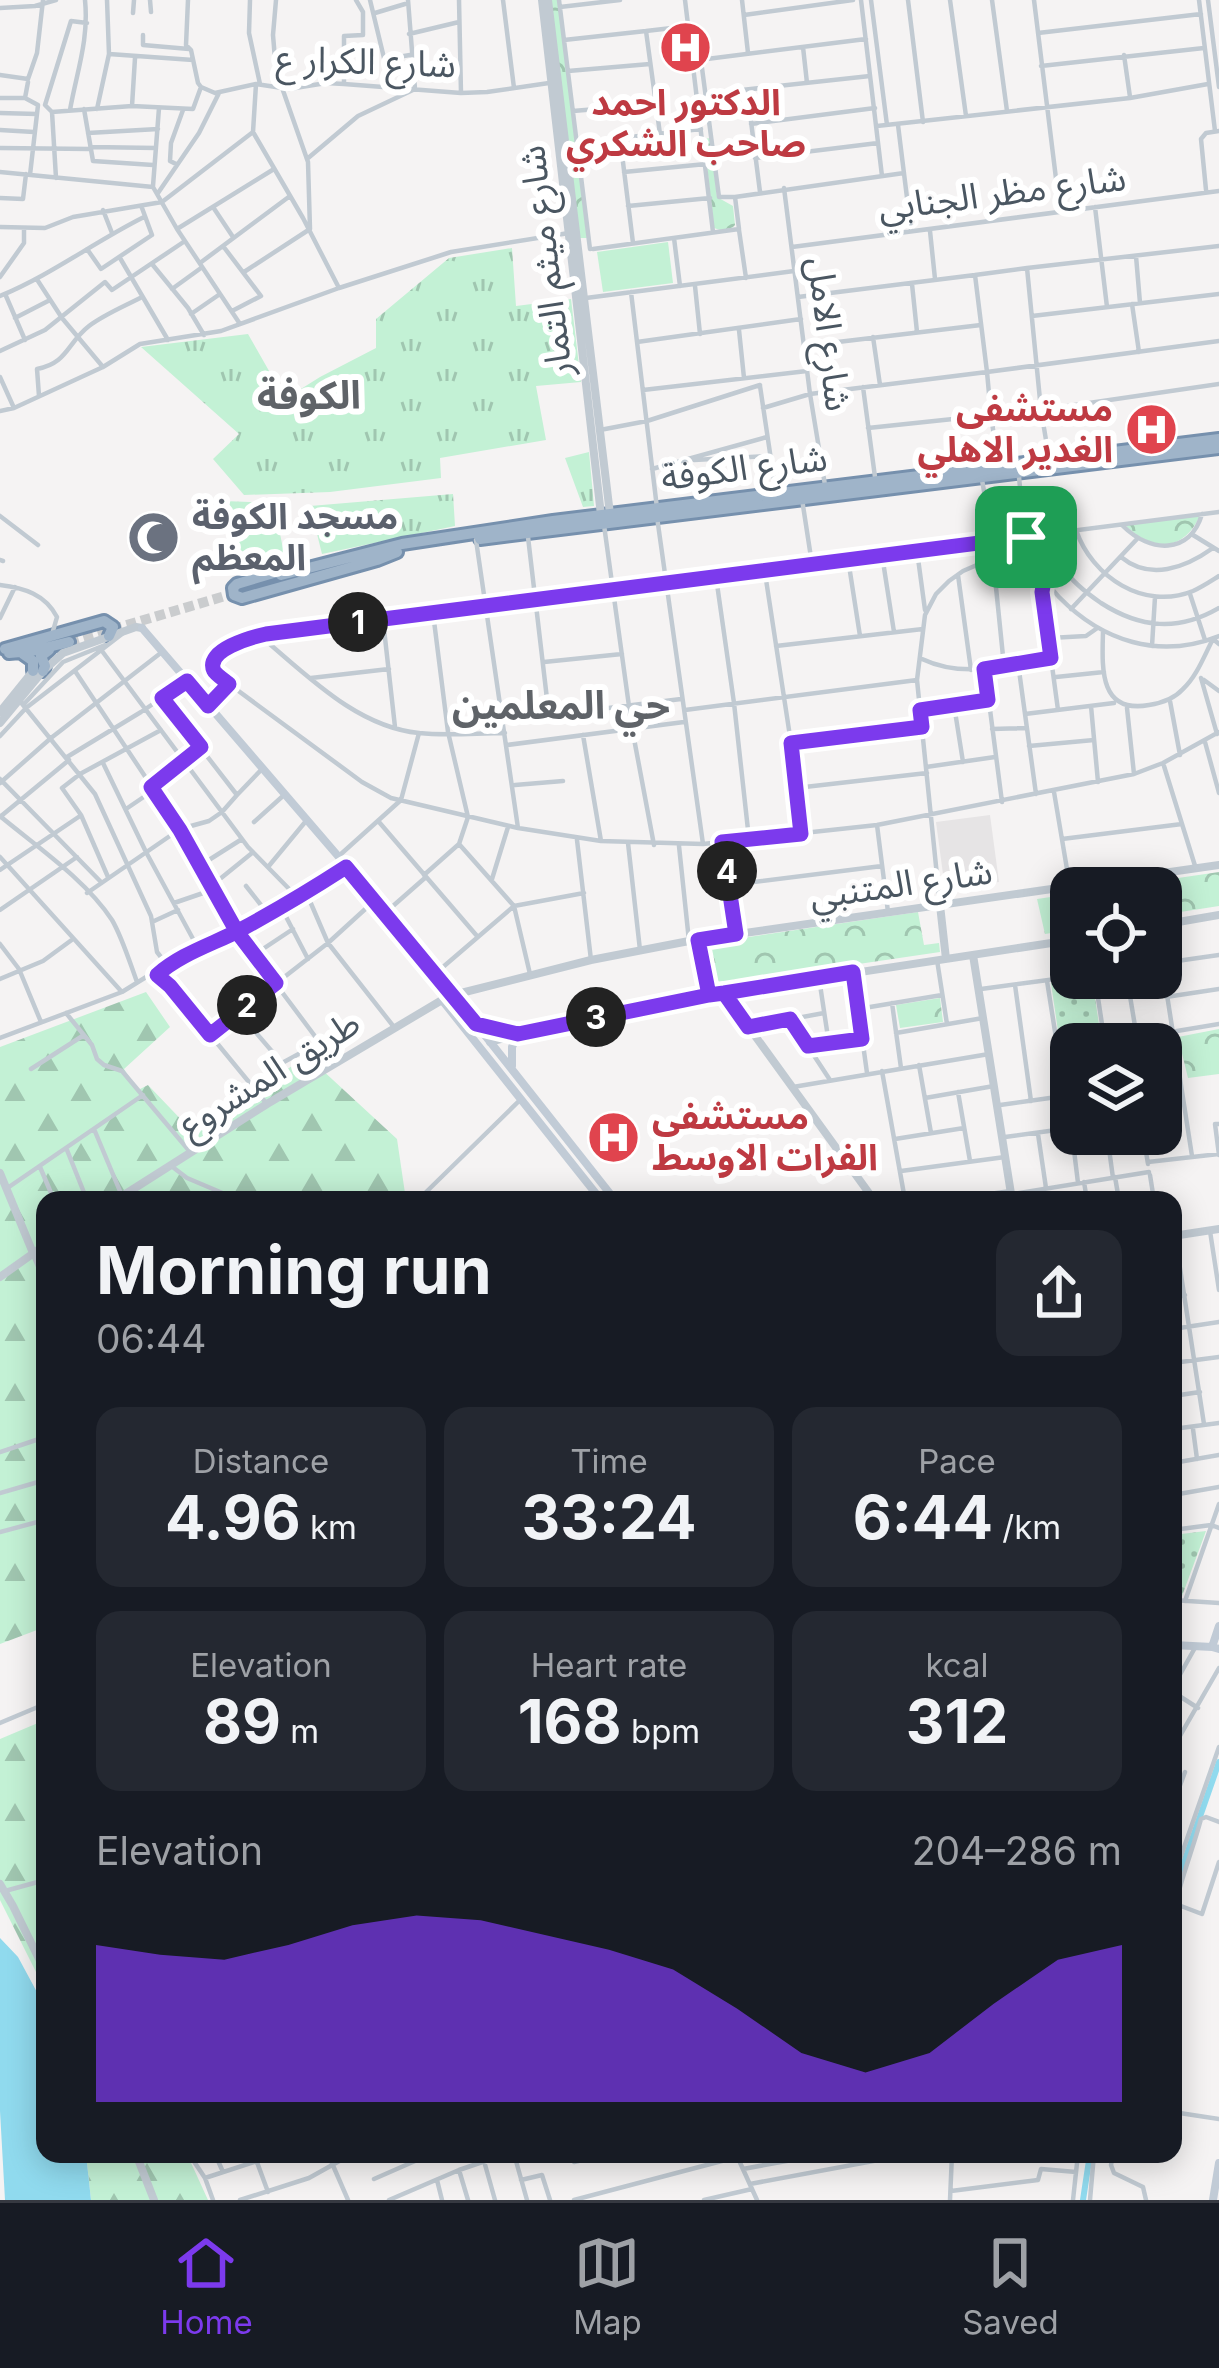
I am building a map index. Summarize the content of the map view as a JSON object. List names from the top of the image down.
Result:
{
  "streets": {
    "highway": ["شارع الكوفة"],
    "main road": ["طريق المشروع"],
    "street": [
      "شارع الكرار ع",
      "شارع مظر الجنابي",
      "شارع ميثم التمار",
      "شارع الامل",
      "شارع المتنبي"
    ]
  },
  "crossings": [
    ["شارع الكرار ع", "شارع ميثم التمار"],
    ["شارع مظر الجنابي", "شارع الامل"],
    ["شارع ميثم التمار", "شارع الكوفة"],
    ["شارع الامل", "شارع الكوفة"],
    ["شارع المتنبي", "طريق المشروع"]
  ],
  "districts": ["الكوفة", "حي المعلمين"],
  "places": {
    "hospital": ["الدكتور احمد صاحب الشكري", "مستشفى الغدير الاهلي", "مستشفى الفرات الاوسط"],
    "mosque": ["مسجد الكوفة المعظم"]
  },
  "page": {
    "pins": [
      "1",
      "4",
      "2",
      "3"
    ],
    "heading": ["Morning run", "06:44"],
    "stats": [
      ["Distance", "4.96 km"],
      ["Time", "33:24"],
      ["Pace", "6:44 /km"],
      ["Elevation", "89 m"],
      ["Heart rate", "168 bpm"],
      ["kcal", "312"]
    ],
    "chart": ["Elevation", "204–286 m"],
    "tabs": ["Home", "Map", "Saved"]
  }
}
